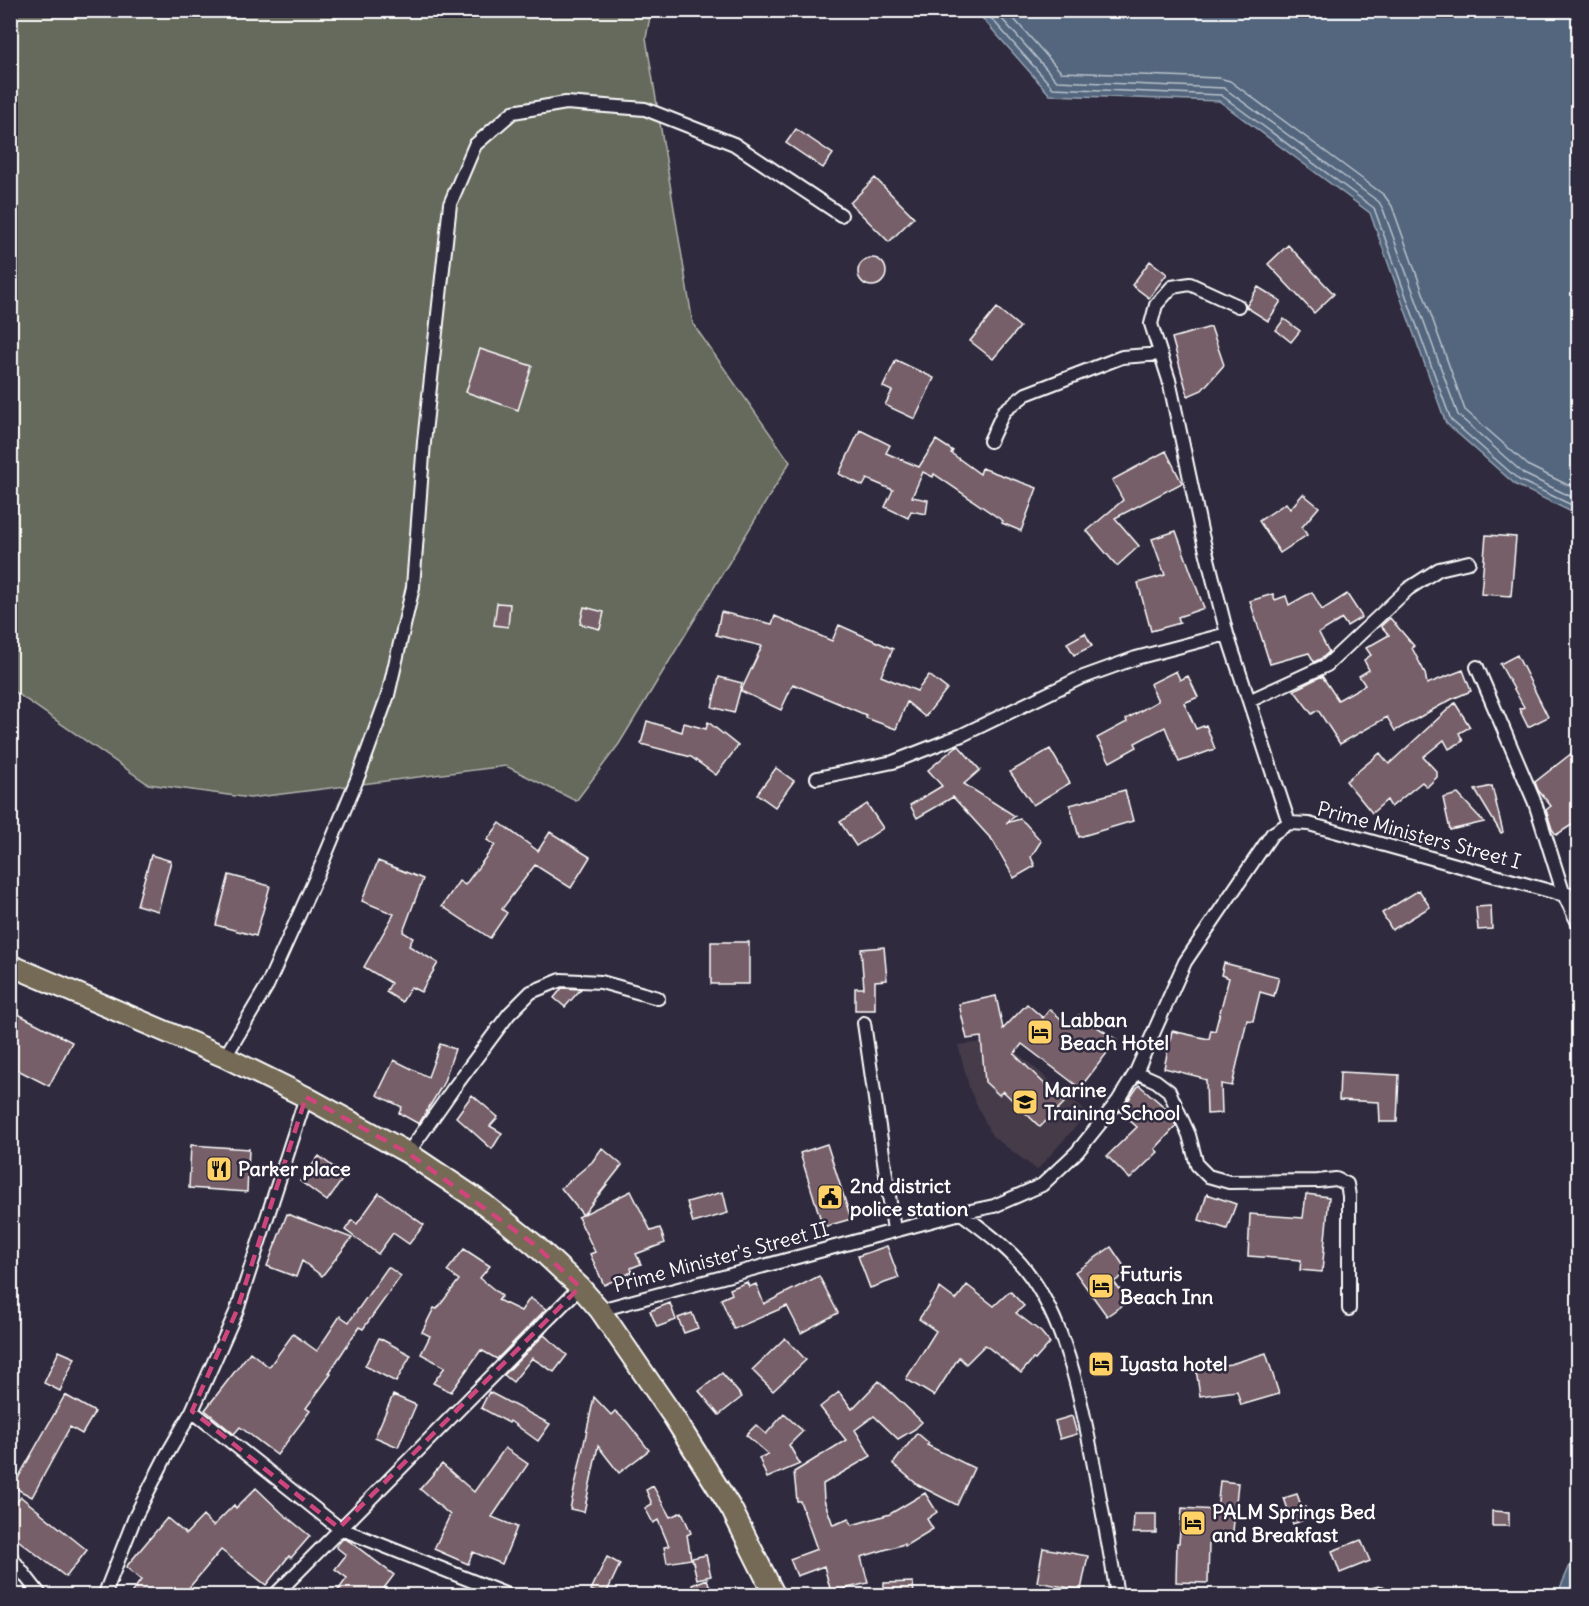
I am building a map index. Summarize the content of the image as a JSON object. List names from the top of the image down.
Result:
{
  "streets": {
    "street": ["Prime Ministers Street I", "Prime Minister's Street II"]
  },
  "crossings": [
    ["Prime Ministers Street I", "Prime Minister's Street II"]
  ],
  "places": {
    "hotel": [
      "Labban Beach Hotel",
      "Futuris Beach Inn",
      "Iyasta hotel",
      "PALM Springs Bed and Breakfast"
    ],
    "school or university": ["Marine Training School"],
    "restaurant": ["Parker place"],
    "public building": ["2nd district police station"]
  }
}
